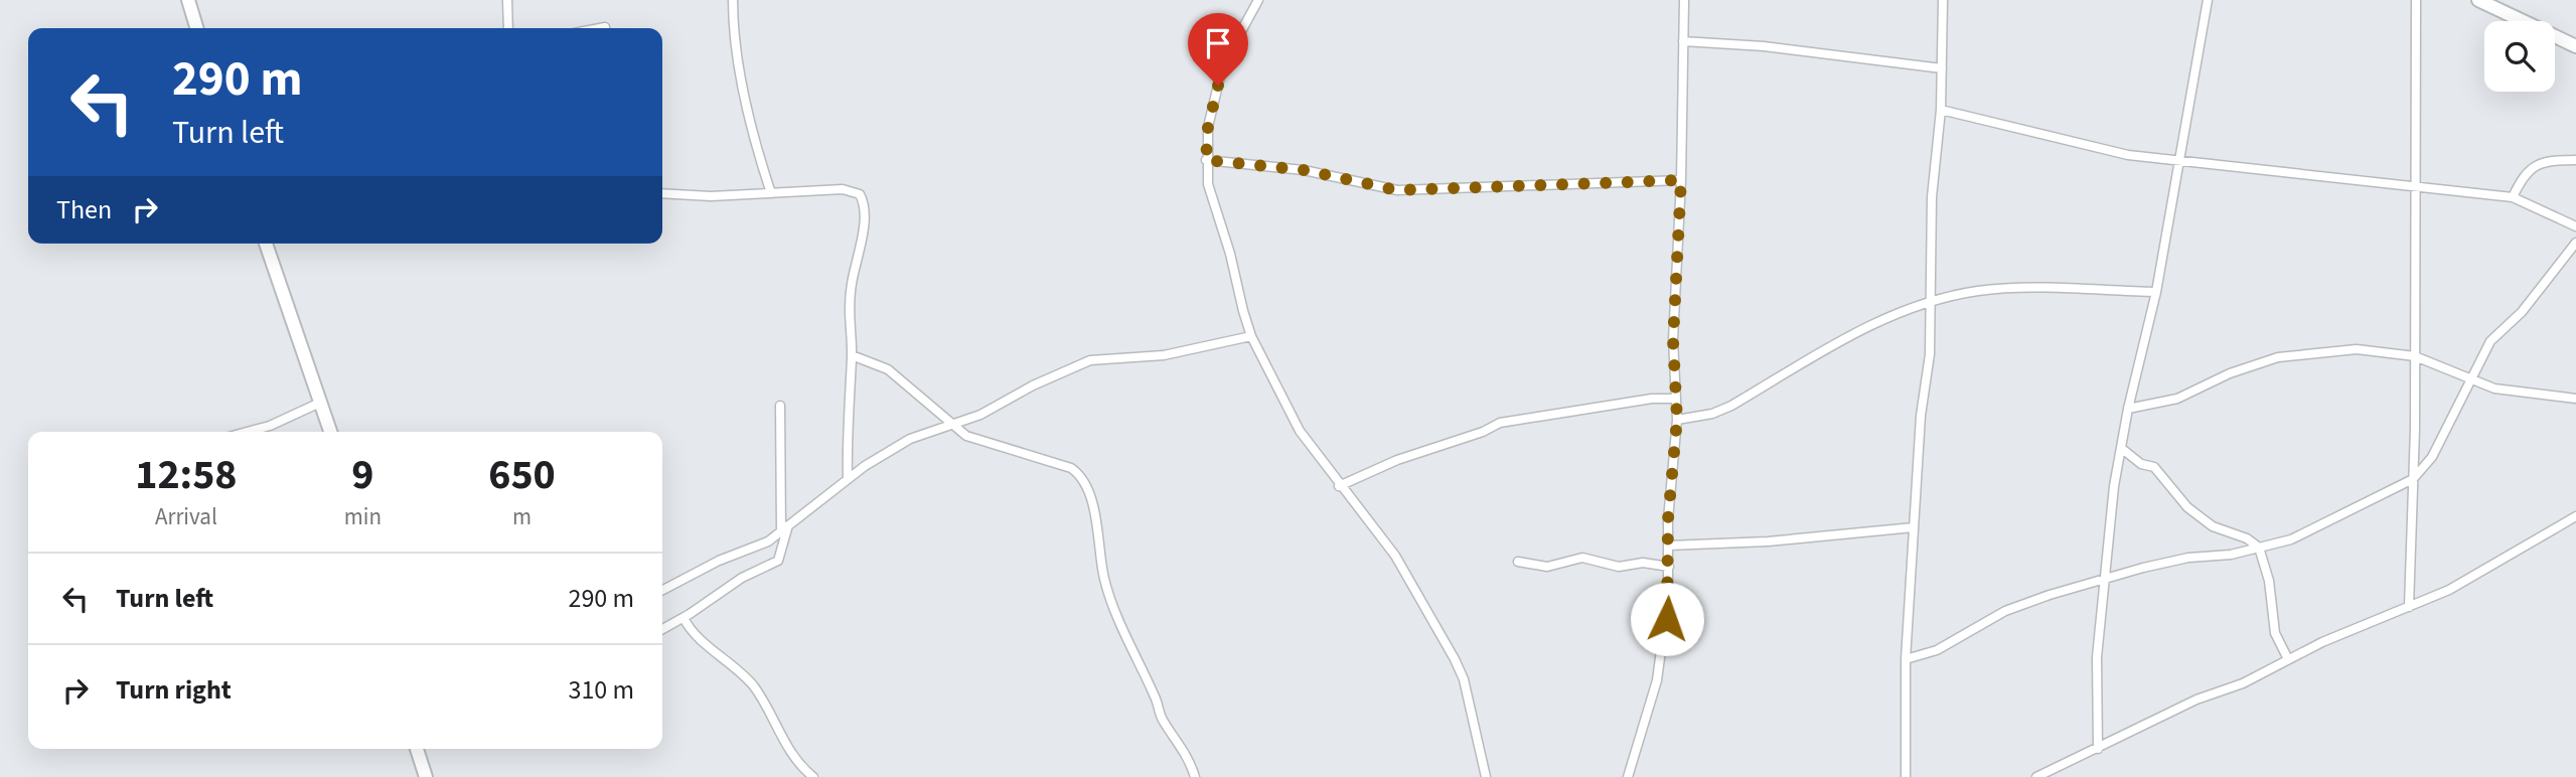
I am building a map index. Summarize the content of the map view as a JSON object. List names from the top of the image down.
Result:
{
  "page": {
    "turn": ["290 m", "Turn left"],
    "then": "Then",
    "eta": [
      "12:58",
      "Arrival",
      "9",
      "min",
      "650",
      "m"
    ],
    "list": [
      {
        "name": "Turn left",
        "value": "290 m"
      },
      {
        "name": "Turn right",
        "value": "310 m"
      }
    ]
  }
}
